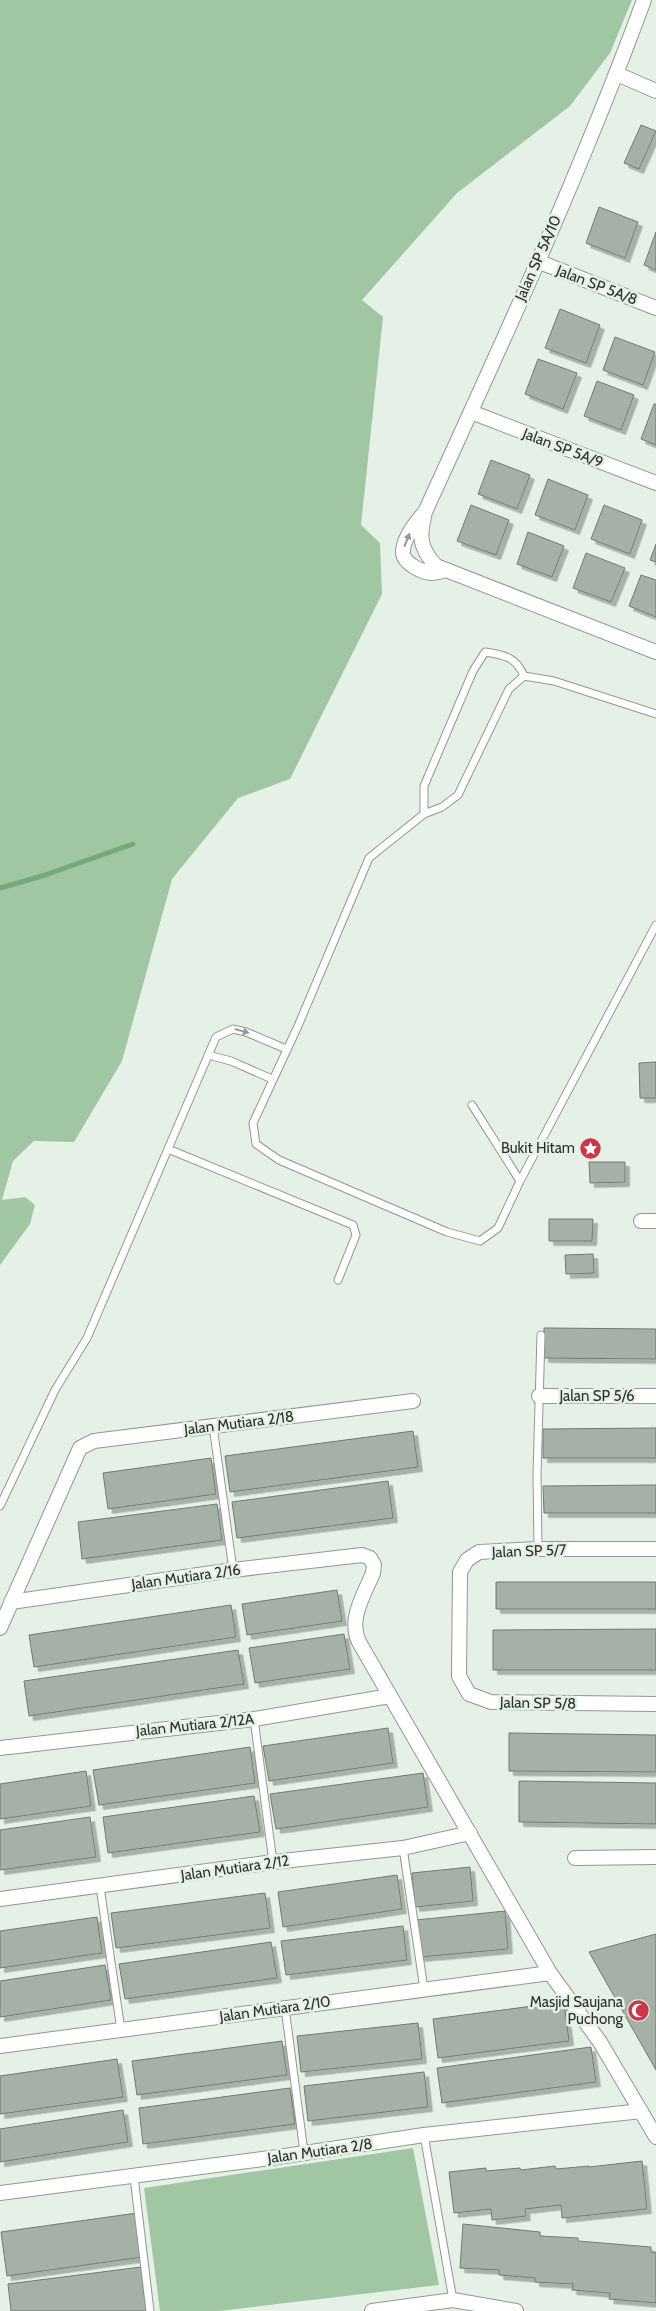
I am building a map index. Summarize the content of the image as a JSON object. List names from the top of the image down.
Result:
{
  "streets": {
    "street": [
      "Jalan SP 5A/10",
      "Jalan SP 5A/8",
      "Jalan SP 5A/9",
      "Jalan SP 5/6",
      "Jalan Mutiara 2/18",
      "Jalan SP 5/7",
      "Jalan Mutiara 2/16",
      "Jalan SP 5/8",
      "Jalan Mutiara 2/12A",
      "Jalan Mutiara 2/12",
      "Jalan Mutiara 2/10",
      "Jalan Mutiara 2/8"
    ]
  },
  "crossings": [
    ["Jalan SP 5A/10", "Jalan SP 5A/8"],
    ["Jalan SP 5A/10", "Jalan SP 5A/9"],
    ["Jalan Mutiara 2/18", "Jalan Mutiara 2/16"],
    ["Jalan SP 5/7", "Jalan SP 5/8"],
    ["Jalan Mutiara 2/16", "Jalan Mutiara 2/12A"]
  ],
  "places": {
    "place": ["Bukit Hitam"],
    "mosque": ["Masjid Saujana Puchong"]
  }
}
